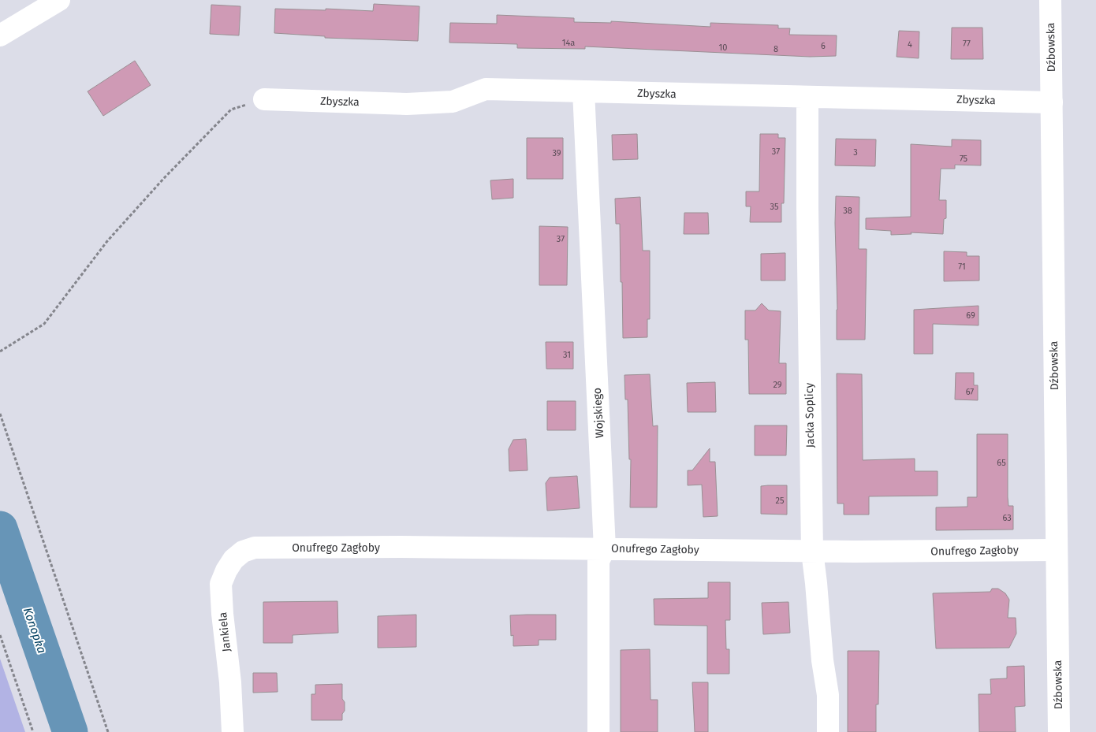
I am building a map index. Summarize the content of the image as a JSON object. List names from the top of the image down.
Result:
{
  "streets": {
    "street": [
      "Dźbowska",
      "Zbyszka",
      "Wojskiego",
      "Jacka Soplicy",
      "Onufrego Zagłoby",
      "Jankiela"
    ]
  },
  "crossings": [
    ["Dźbowska", "Zbyszka"],
    ["Dźbowska", "Onufrego Zagłoby"],
    ["Zbyszka", "Wojskiego"],
    ["Zbyszka", "Jacka Soplicy"],
    ["Wojskiego", "Onufrego Zagłoby"],
    ["Jacka Soplicy", "Onufrego Zagłoby"],
    ["Onufrego Zagłoby", "Jankiela"]
  ],
  "water": ["Konopka"],
  "house_numbers": [
    "14a",
    "77",
    "4",
    "6",
    "10",
    "8",
    "37",
    "3",
    "39",
    "75",
    "35",
    "38",
    "37",
    "71",
    "69",
    "31",
    "29",
    "67",
    "65",
    "25",
    "63"
  ]
}
